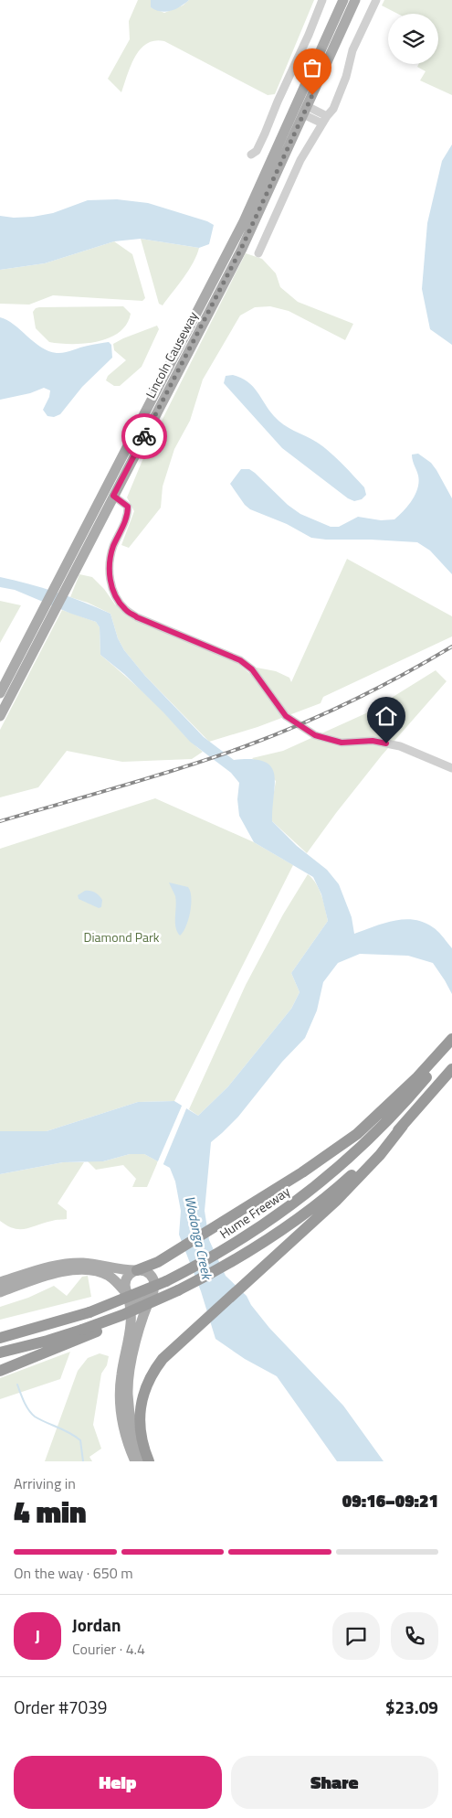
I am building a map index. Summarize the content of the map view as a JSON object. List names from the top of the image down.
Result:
{
  "streets": {
    "highway": ["Hume Freeway"],
    "main road": ["Lincoln Causeway"]
  },
  "water": ["Wodonga Creek"],
  "parks": ["Diamond Park"],
  "page": {
    "heading": ["4 min", "Arriving in", "09:16–09:21"],
    "panel": [
      "Jordan",
      "Courier · 4.4",
      "Order #7039",
      "$23.09"
    ],
    "bar": "On the way · 650 m",
    "round": "J",
    "buttons": ["Help", "Share"]
  }
}
